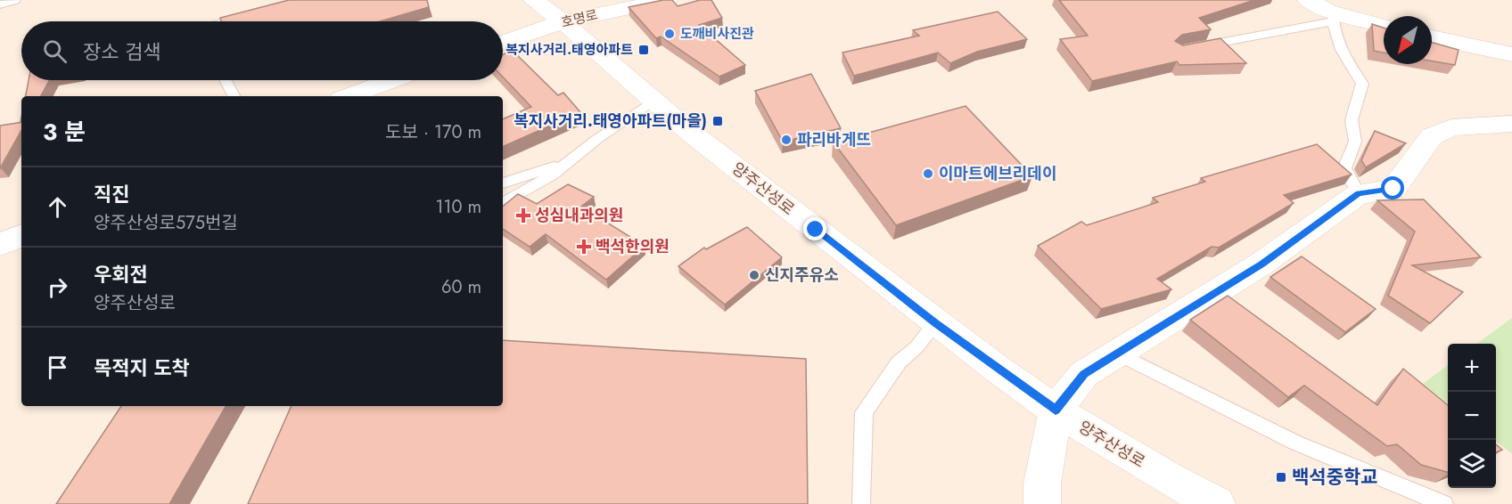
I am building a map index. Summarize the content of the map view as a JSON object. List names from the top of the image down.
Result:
{
  "streets": {
    "street": ["호명로", "양주산성로"]
  },
  "crossings": [
    ["호명로", "양주산성로"]
  ],
  "places": {
    "other": [
      "도깨비사진관",
      "파리바게뜨",
      "이마트에브리데이",
      "신지주유소"
    ],
    "transit": ["복지사거리.태영아파트", "복지사거리.태영아파트(마을)", "백석중학교"],
    "health": ["성심내과의원", "백석한의원"]
  },
  "north": "bottom left",
  "page": {
    "search": "장소 검색",
    "heading": ["3 분", "도보 · 170 m"],
    "list": [
      ["직진", "양주산성로575번길", "110 m"],
      ["우회전", "양주산성로", "60 m"],
      "목적지 도착"
    ],
    "map_buttons": ["+", "−"]
  }
}
